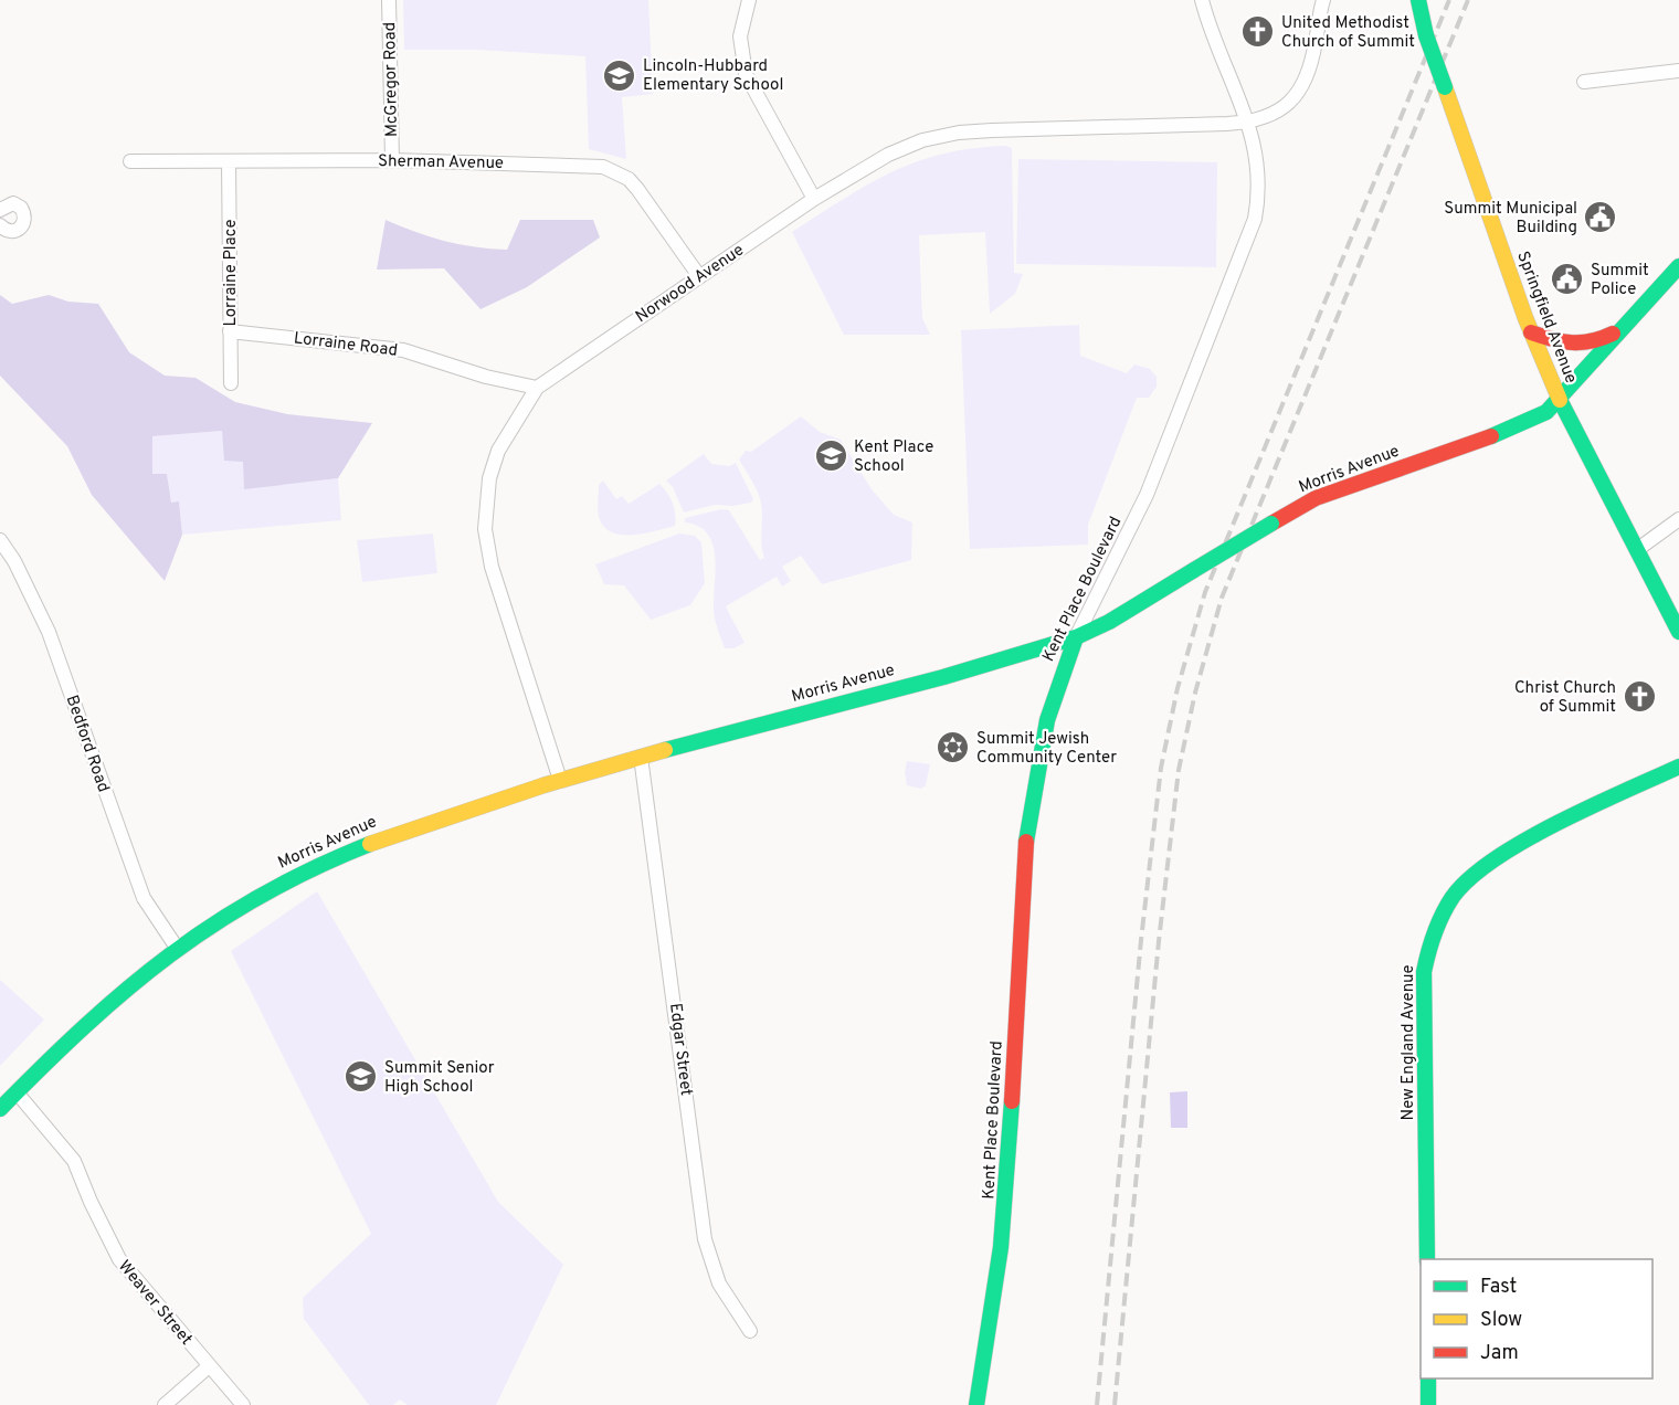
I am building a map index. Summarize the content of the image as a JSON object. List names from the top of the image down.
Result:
{
  "streets": {
    "main road": [
      "Springfield Avenue",
      "Morris Avenue",
      "Kent Place Boulevard",
      "New England Avenue"
    ],
    "street": [
      "McGregor Road",
      "Sherman Avenue",
      "Lorraine Place",
      "Norwood Avenue",
      "Lorraine Road",
      "Bedford Road",
      "Edgar Street",
      "Weaver Street"
    ]
  },
  "crossings": [
    ["McGregor Road", "Sherman Avenue"],
    ["Sherman Avenue", "Lorraine Place"],
    ["Sherman Avenue", "Norwood Avenue"],
    ["Lorraine Place", "Lorraine Road"],
    ["Norwood Avenue", "Lorraine Road"],
    ["Norwood Avenue", "Morris Avenue"],
    ["Norwood Avenue", "Kent Place Boulevard"],
    ["Springfield Avenue", "Morris Avenue"],
    ["Morris Avenue", "Kent Place Boulevard"],
    ["Morris Avenue", "Bedford Road"],
    ["Morris Avenue", "Edgar Street"],
    ["Morris Avenue", "Weaver Street"]
  ],
  "places": {
    "church": ["United Methodist Church of Summit", "Christ Church of Summit"],
    "school or university": ["Lincoln-Hubbard Elementary School", "Kent Place School", "Summit Senior High School"],
    "public building": ["Summit Municipal Building", "Summit Police"],
    "synagogue": ["Summit Jewish Community Center"]
  },
  "legend": ["Fast", "Slow", "Jam"]
}
